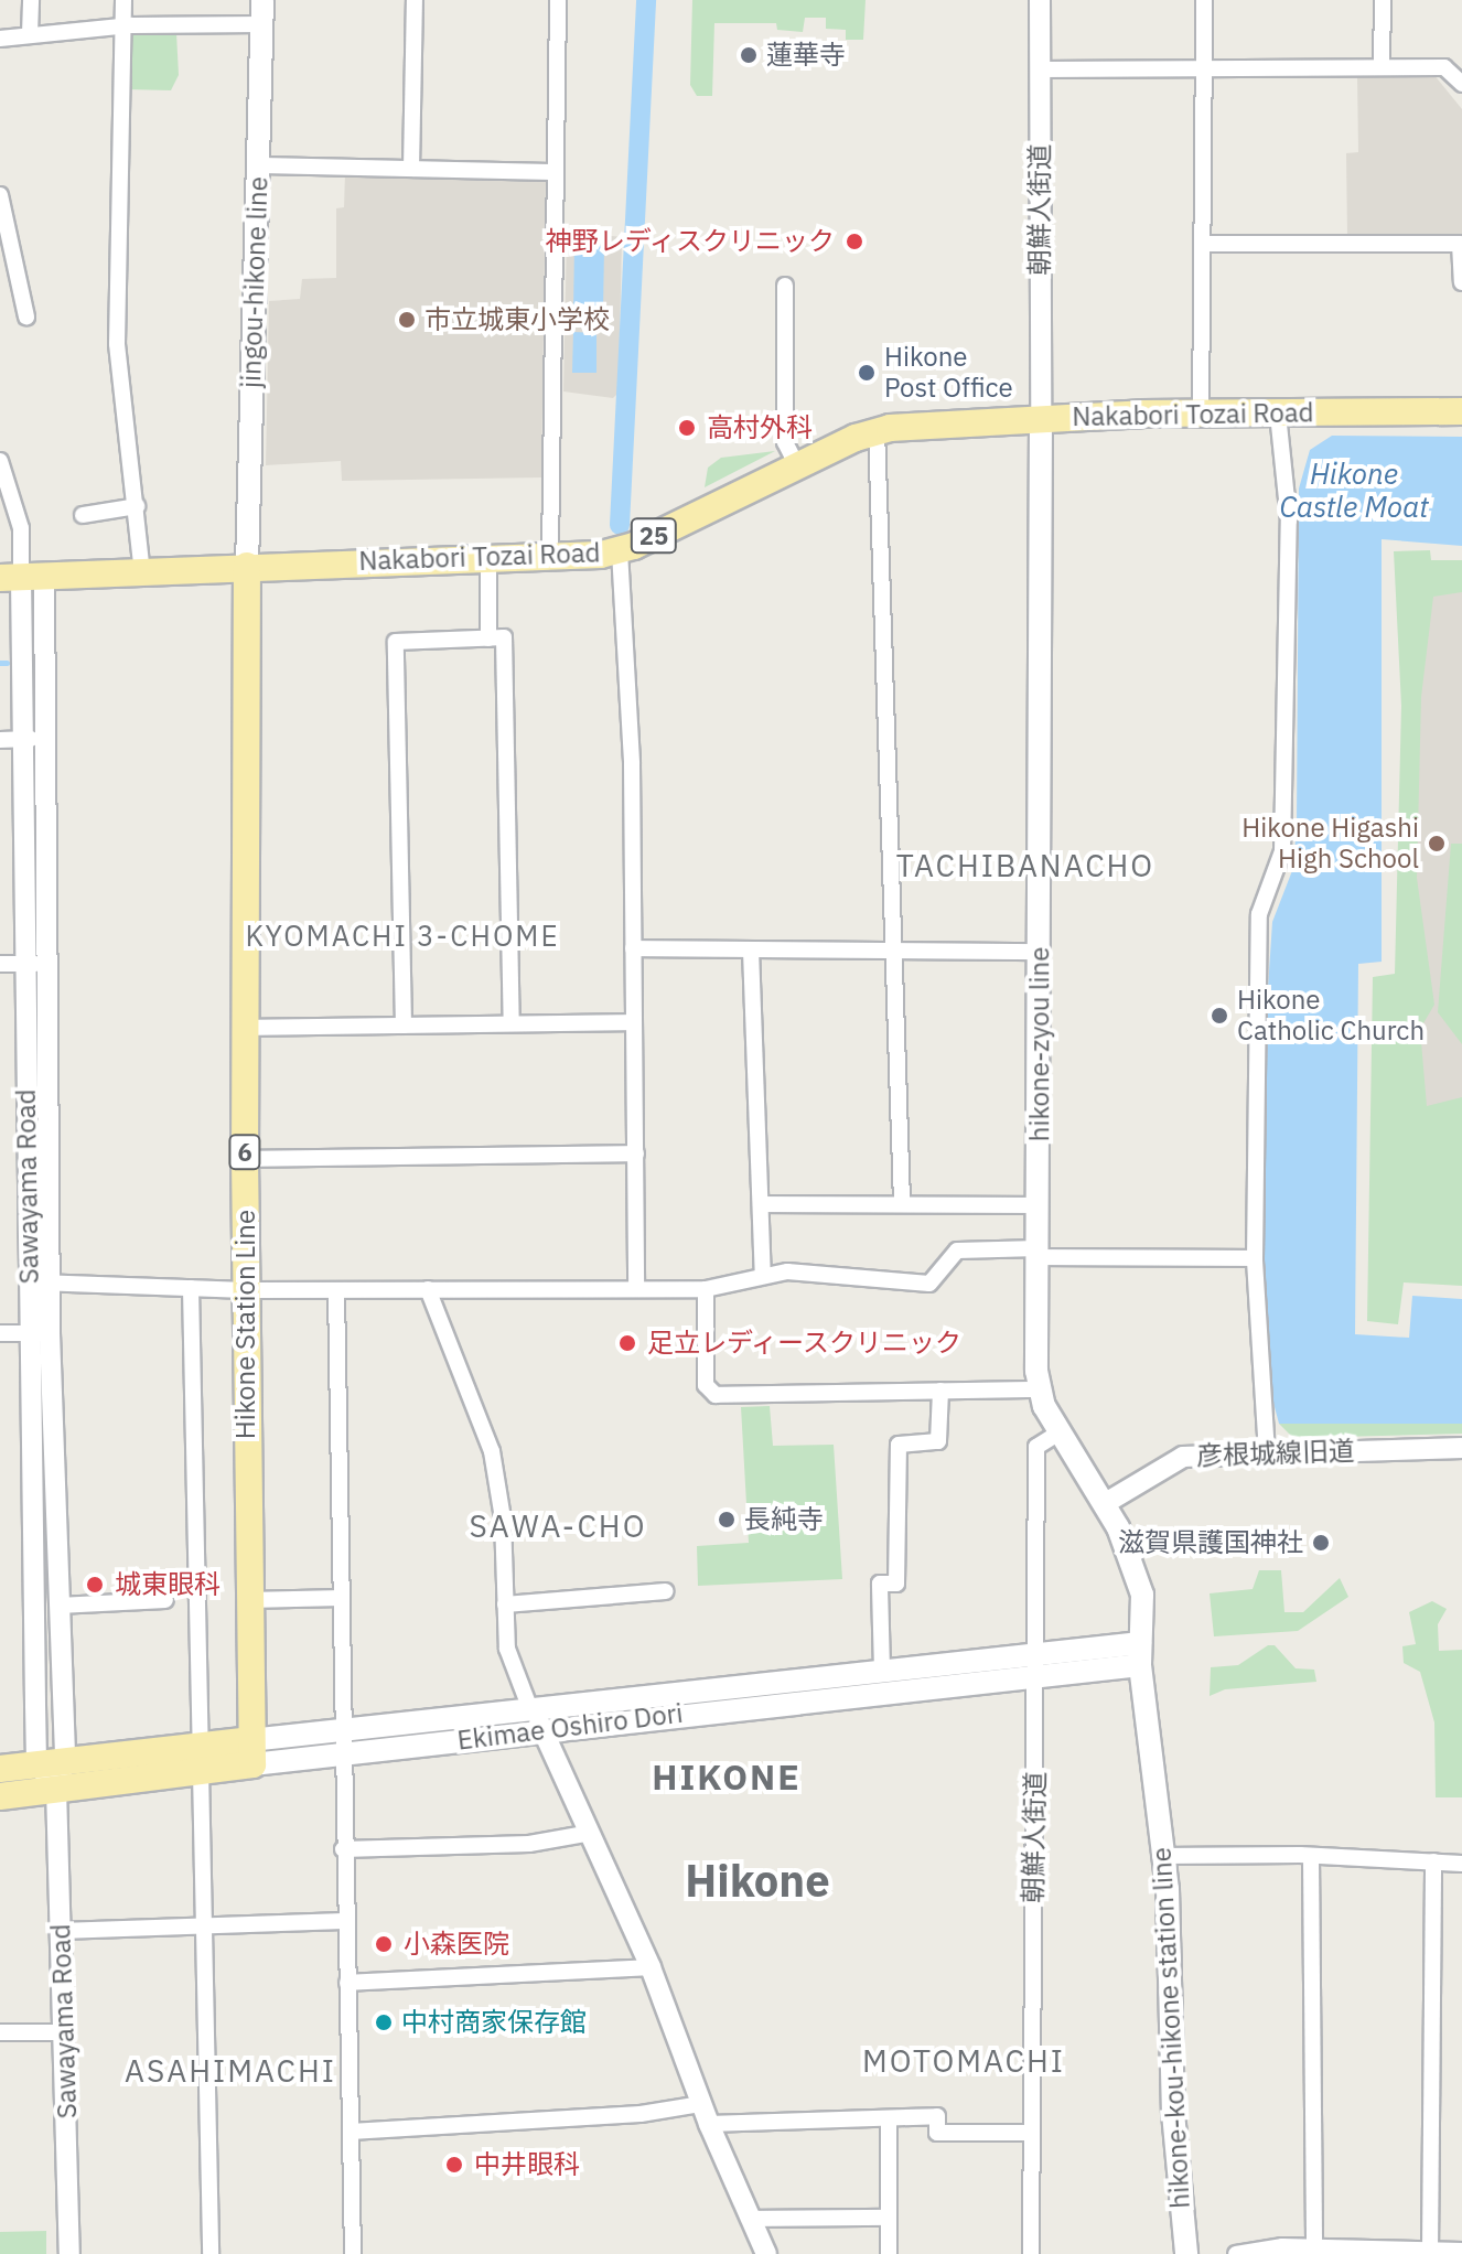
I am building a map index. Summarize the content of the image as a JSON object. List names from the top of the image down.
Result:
{
  "streets": {
    "main road": [
      "jingou-hikone line",
      "Nakabori Tozai Road",
      "25",
      "hikone-zyou line",
      "6",
      "Hikone Station Line",
      "Ekimae Oshiro Dori",
      "hikone-kou-hikone station line"
    ],
    "street": ["朝鮮人街道", "Sawayama Road", "彦根城線旧道"]
  },
  "crossings": [
    ["朝鮮人街道", "Nakabori Tozai Road"],
    ["朝鮮人街道", "hikone-zyou line"],
    ["朝鮮人街道", "Ekimae Oshiro Dori"],
    ["jingou-hikone line", "Nakabori Tozai Road"],
    ["jingou-hikone line", "Hikone Station Line"],
    ["Nakabori Tozai Road", "hikone-zyou line"],
    ["Nakabori Tozai Road", "Sawayama Road"],
    ["Nakabori Tozai Road", "Hikone Station Line"],
    ["hikone-zyou line", "彦根城線旧道"],
    ["hikone-zyou line", "Ekimae Oshiro Dori"],
    ["hikone-zyou line", "hikone-kou-hikone station line"],
    ["Sawayama Road", "Ekimae Oshiro Dori"],
    ["Hikone Station Line", "Ekimae Oshiro Dori"],
    ["Ekimae Oshiro Dori", "hikone-kou-hikone station line"]
  ],
  "districts": [
    "TACHIBANACHO",
    "KYOMACHI 3-CHOME",
    "SAWA-CHO",
    "HIKONE",
    "Hikone",
    "MOTOMACHI",
    "ASAHIMACHI"
  ],
  "water": ["Hikone Castle Moat"],
  "places": [
    "蓮華寺",
    "神野レディスクリニック",
    "市立城東小学校",
    "Hikone Post Office",
    "高村外科",
    "Hikone Higashi High School",
    "Hikone Catholic Church",
    "足立レディースクリニック",
    "長純寺",
    "滋賀県護国神社",
    "城東眼科",
    "小森医院",
    "中村商家保存館",
    "中井眼科"
  ]
}
